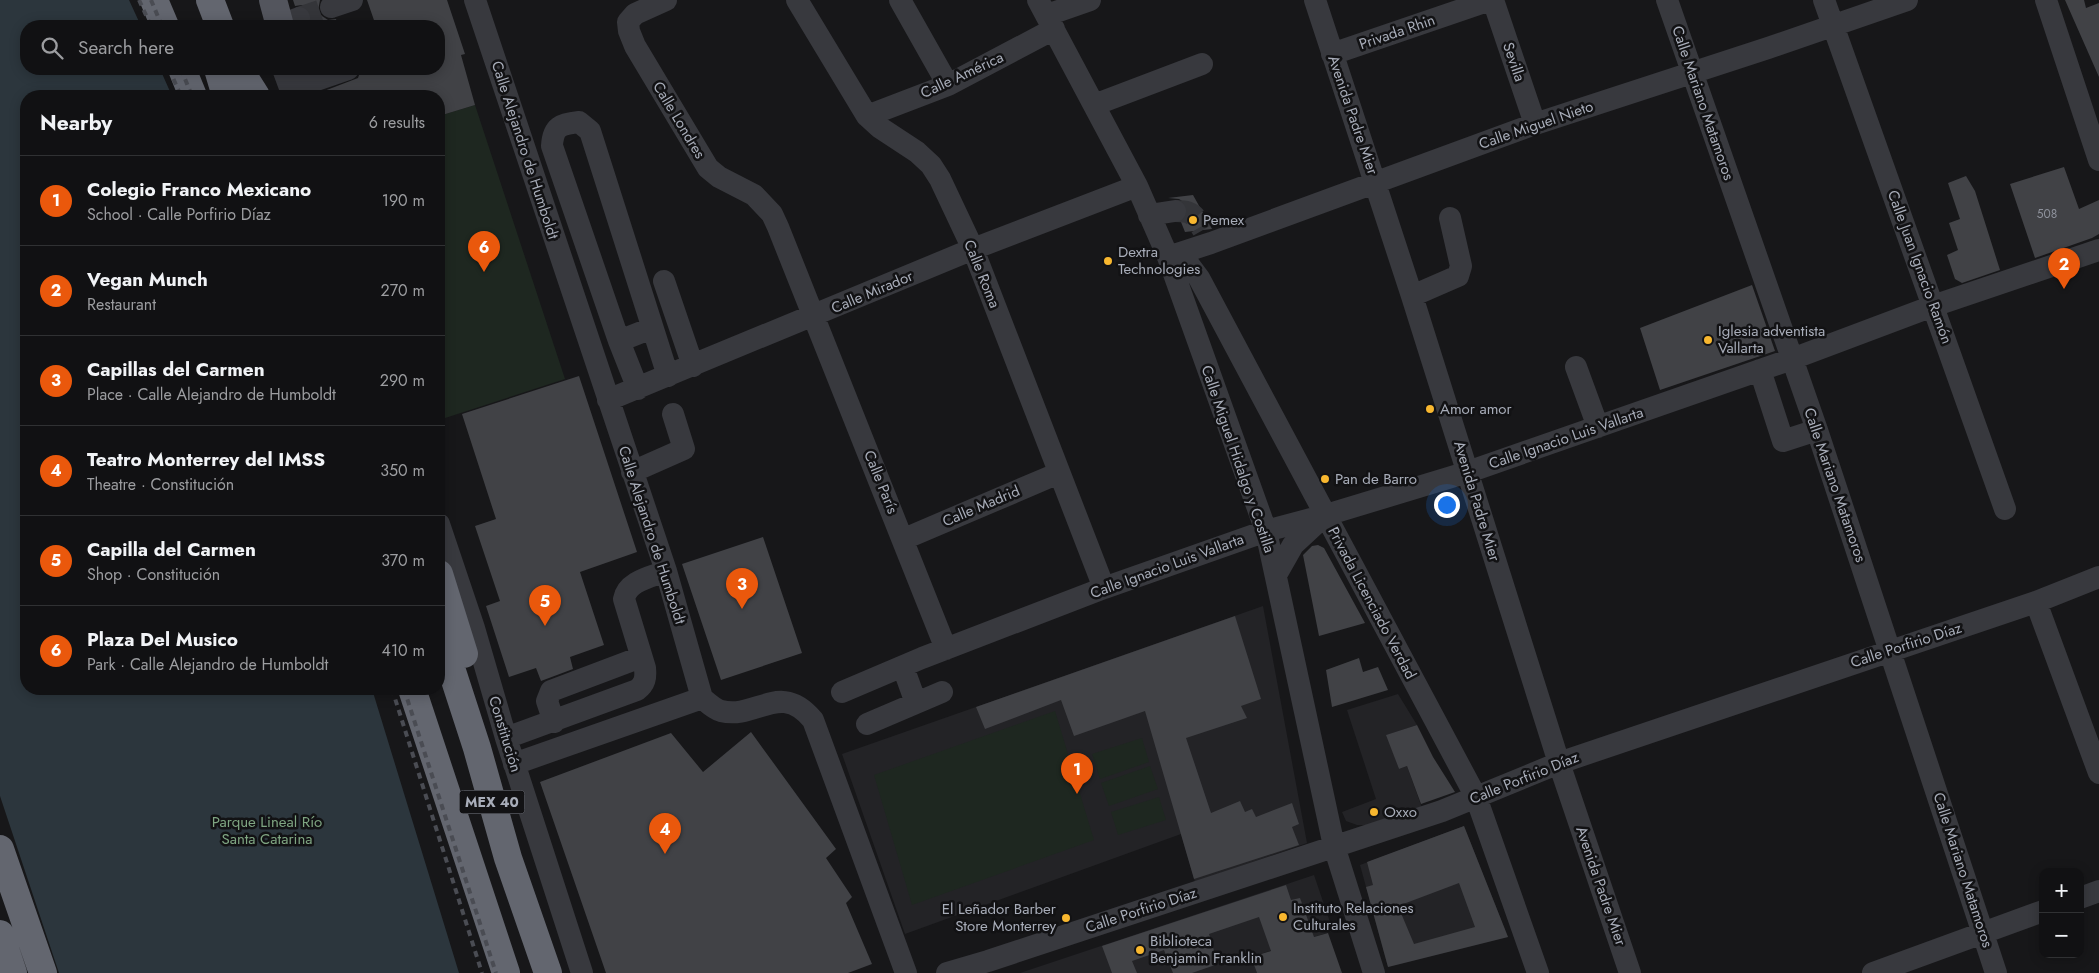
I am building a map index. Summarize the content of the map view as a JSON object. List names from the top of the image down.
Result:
{
  "streets": {
    "highway": ["MEX 40"],
    "street": [
      "Privada Rhin",
      "Sevilla",
      "Calle América",
      "Calle Mariano Matamoros",
      "Avenida Padre Mier",
      "Calle Londres",
      "Calle Miguel Nieto",
      "Calle Alejandro de Humboldt",
      "Calle Juan Ignacio Ramón",
      "Calle Roma",
      "Calle Mirador",
      "Calle Ignacio Luis Vallarta",
      "Calle Miguel Hidalgo y Costilla",
      "Calle París",
      "Calle Madrid",
      "Privada Licenciado Verdad",
      "Calle Porfirio Díaz",
      "Constitución"
    ]
  },
  "crossings": [
    ["Privada Rhin", "Sevilla"],
    ["Privada Rhin", "Avenida Padre Mier"],
    ["Sevilla", "Calle Miguel Nieto"],
    ["Calle América", "Calle Roma"],
    ["Calle América", "Calle Miguel Hidalgo y Costilla"],
    ["Calle Mariano Matamoros", "Calle Miguel Nieto"],
    ["Calle Mariano Matamoros", "Calle Ignacio Luis Vallarta"],
    ["Calle Mariano Matamoros", "Calle Porfirio Díaz"],
    ["Avenida Padre Mier", "Calle Miguel Nieto"],
    ["Avenida Padre Mier", "Calle Ignacio Luis Vallarta"],
    ["Avenida Padre Mier", "Calle Porfirio Díaz"],
    ["Calle Londres", "Calle Mirador"],
    ["Calle Londres", "Calle París"],
    ["Calle Miguel Nieto", "Calle Juan Ignacio Ramón"],
    ["Calle Miguel Nieto", "Calle Miguel Hidalgo y Costilla"],
    ["Calle Miguel Nieto", "Privada Licenciado Verdad"],
    ["Calle Alejandro de Humboldt", "Calle Mirador"],
    ["Calle Juan Ignacio Ramón", "Calle Ignacio Luis Vallarta"],
    ["Calle Roma", "Calle Mirador"],
    ["Calle Roma", "Calle Ignacio Luis Vallarta"],
    ["Calle Roma", "Calle Madrid"],
    ["Calle Mirador", "Calle Miguel Hidalgo y Costilla"],
    ["Calle Mirador", "Calle París"],
    ["Calle Ignacio Luis Vallarta", "Calle Miguel Hidalgo y Costilla"],
    ["Calle Ignacio Luis Vallarta", "Calle París"],
    ["Calle Ignacio Luis Vallarta", "Privada Licenciado Verdad"],
    ["Calle Miguel Hidalgo y Costilla", "Privada Licenciado Verdad"],
    ["Calle Miguel Hidalgo y Costilla", "Calle Porfirio Díaz"],
    ["Calle París", "Calle Madrid"],
    ["Privada Licenciado Verdad", "Calle Porfirio Díaz"]
  ],
  "parks": ["Parque Lineal Río Santa Catarina"],
  "places": [
    "Pemex",
    "Dextra Technologies",
    "Iglesia adventista Vallarta",
    "Amor amor",
    "Pan de Barro",
    "Oxxo",
    "Instituto Relaciones Culturales",
    "El Leñador Barber Store Monterrey",
    "Biblioteca Benjamin Franklin"
  ],
  "house_numbers": ["508"],
  "page": {
    "search": "Search here",
    "heading": ["Nearby", "6 results"],
    "list": [
      {
        "mark": "1",
        "name": "Colegio Franco Mexicano",
        "note": "School · Calle Porfirio Díaz",
        "value": "190 m"
      },
      {
        "mark": "2",
        "name": "Vegan Munch",
        "note": "Restaurant",
        "value": "270 m"
      },
      {
        "mark": "3",
        "name": "Capillas del Carmen",
        "note": "Place · Calle Alejandro de Humboldt",
        "value": "290 m"
      },
      {
        "mark": "4",
        "name": "Teatro Monterrey del IMSS",
        "note": "Theatre · Constitución",
        "value": "350 m"
      },
      {
        "mark": "5",
        "name": "Capilla del Carmen",
        "note": "Shop · Constitución",
        "value": "370 m"
      },
      {
        "mark": "6",
        "name": "Plaza Del Musico",
        "note": "Park · Calle Alejandro de Humboldt",
        "value": "410 m"
      }
    ],
    "pins": [
      "6",
      "2",
      "3",
      "5",
      "1",
      "4"
    ],
    "map_buttons": ["+", "−"]
  }
}
